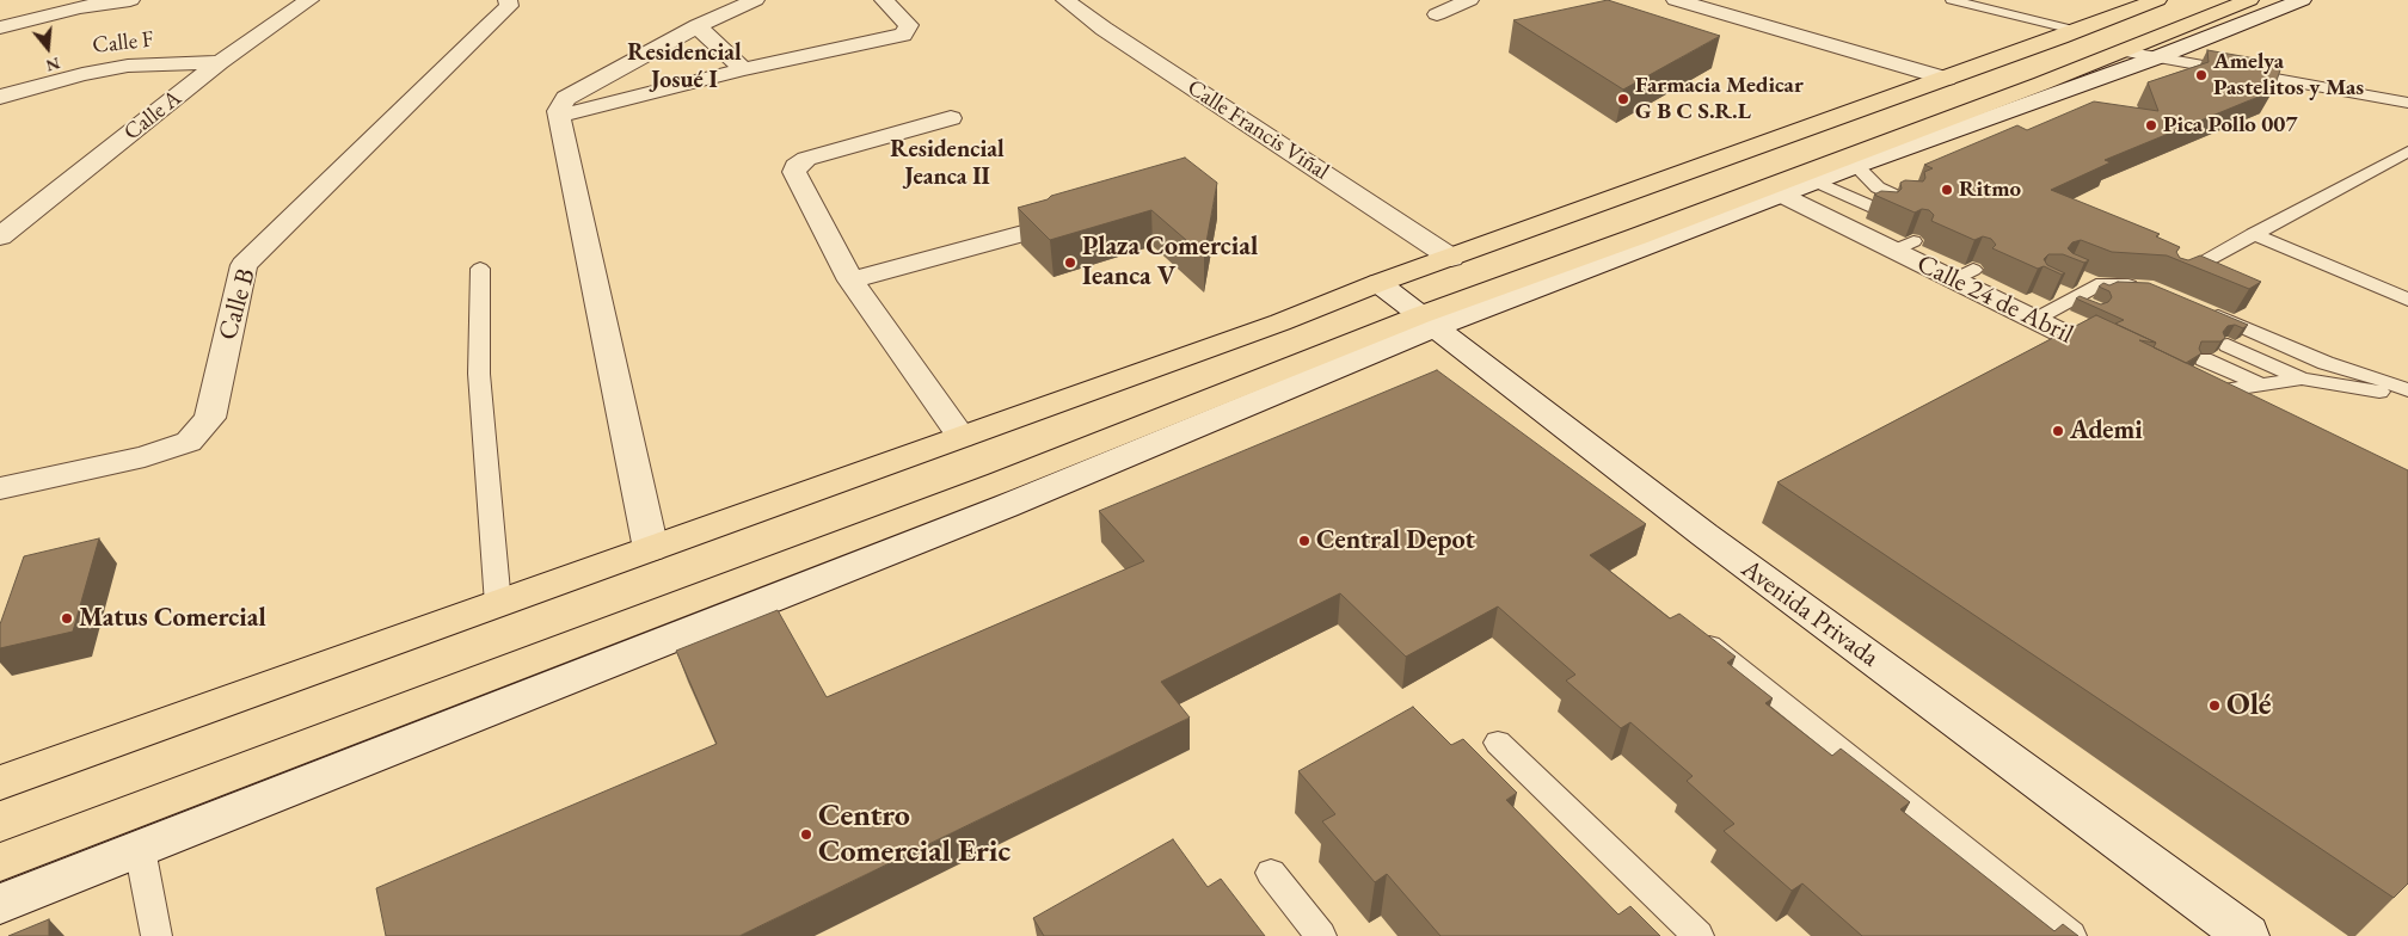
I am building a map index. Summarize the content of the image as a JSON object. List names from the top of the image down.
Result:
{
  "streets": {
    "street": [
      "Calle F",
      "Calle A",
      "Calle Francis Viñal",
      "Calle 24 de Abril",
      "Calle B",
      "Avenida Privada"
    ]
  },
  "crossings": [
    ["Calle F", "Calle A"]
  ],
  "districts": ["Residencial Josué I", "Residencial Jeanca II"],
  "places": [
    "Amelya Pastelitos y Mas",
    "Farmacia Medicar G B C S.R.L",
    "Pica Pollo 007",
    "Ritmo",
    "Plaza Comercial Ieanca V",
    "Ademi",
    "Central Depot",
    "Matus Comercial",
    "Olé",
    "Centro Comercial Eric"
  ],
  "north": "bottom"
}
